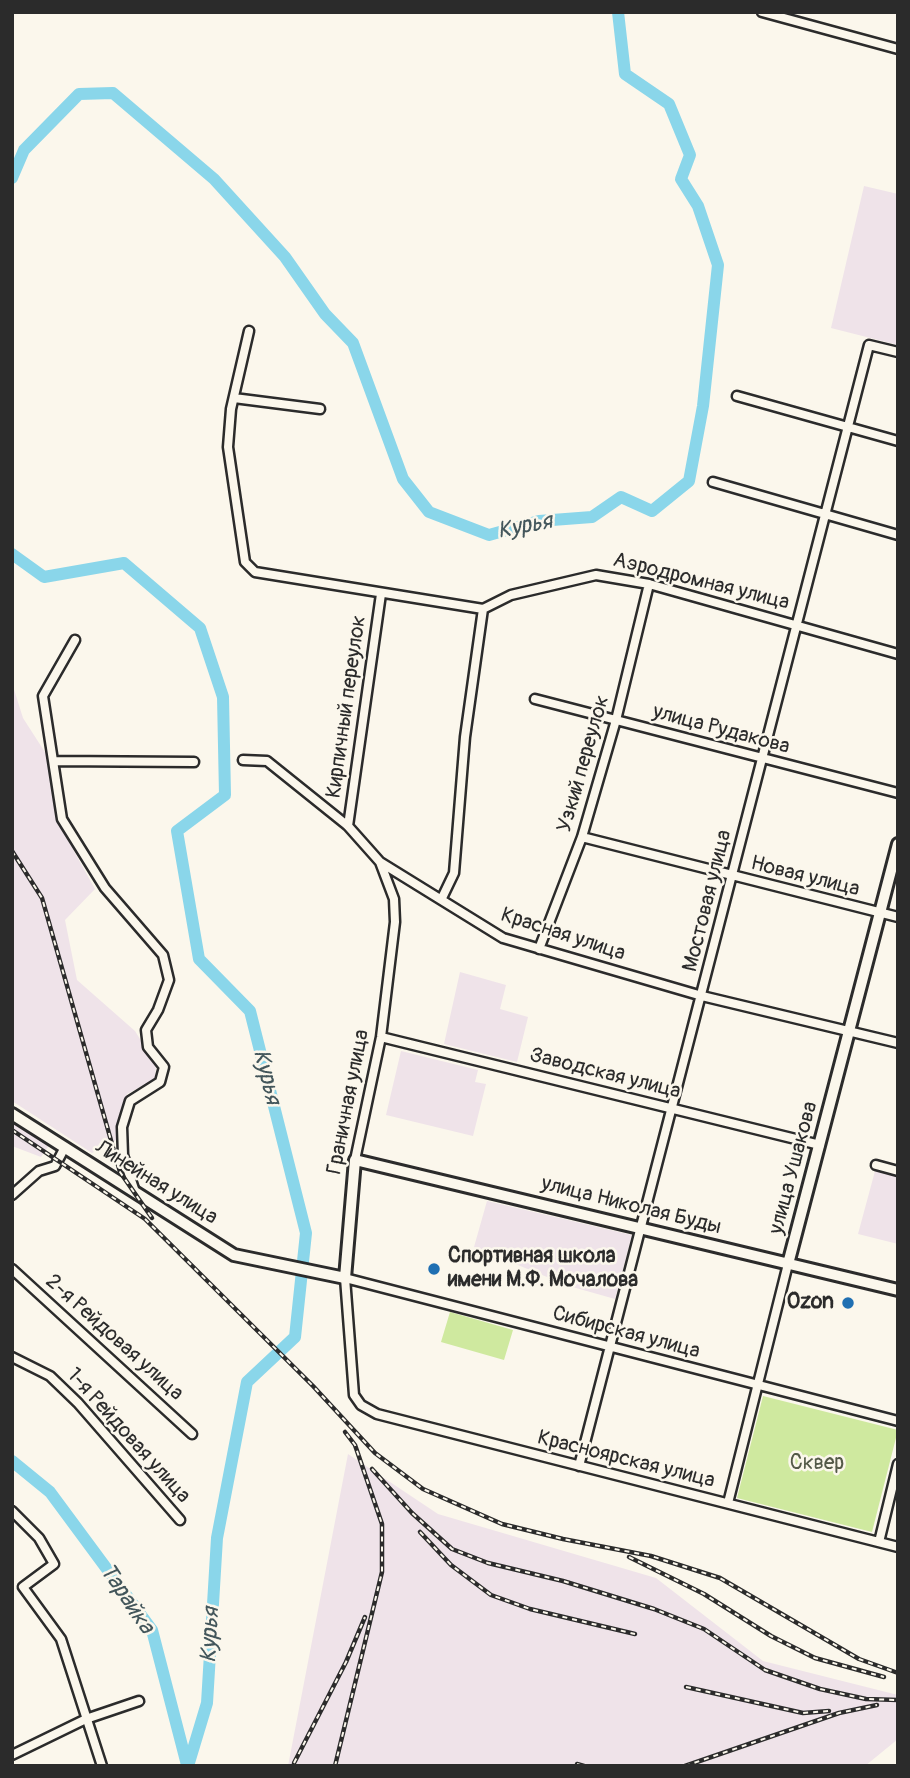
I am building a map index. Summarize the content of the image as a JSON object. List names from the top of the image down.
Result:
{
  "streets": {
    "street": [
      "Аэродромная улица",
      "Кирпичный переулок",
      "улица Рудакова",
      "Узкий переулок",
      "Новая улица",
      "Мостовая улица",
      "Красная улица",
      "Заводская улица",
      "Граничная улица",
      "улица Ушакова",
      "Линейная улица",
      "улица Николая Буды",
      "Сибирская улица",
      "2-я Рейдовая улица",
      "1-я Рейдовая улица",
      "Красноярская улица"
    ]
  },
  "crossings": [
    ["Аэродромная улица", "Узкий переулок"],
    ["Аэродромная улица", "Мостовая улица"],
    ["Кирпичный переулок", "Красная улица"],
    ["улица Рудакова", "Узкий переулок"],
    ["улица Рудакова", "Мостовая улица"],
    ["Узкий переулок", "Новая улица"],
    ["Узкий переулок", "Красная улица"],
    ["Новая улица", "Мостовая улица"],
    ["Новая улица", "улица Ушакова"],
    ["Мостовая улица", "Красная улица"],
    ["Мостовая улица", "Заводская улица"],
    ["Мостовая улица", "улица Николая Буды"],
    ["Мостовая улица", "Сибирская улица"],
    ["Мостовая улица", "Красноярская улица"],
    ["Красная улица", "Граничная улица"],
    ["Красная улица", "улица Ушакова"],
    ["Заводская улица", "Граничная улица"],
    ["Заводская улица", "улица Ушакова"],
    ["Граничная улица", "Линейная улица"],
    ["Граничная улица", "улица Николая Буды"],
    ["Граничная улица", "Сибирская улица"],
    ["Граничная улица", "Красноярская улица"],
    ["улица Ушакова", "улица Николая Буды"],
    ["улица Ушакова", "Сибирская улица"],
    ["улица Ушакова", "Красноярская улица"],
    ["Линейная улица", "Сибирская улица"]
  ],
  "water": ["Курья", "Тарайка"],
  "parks": ["Сквер"],
  "places": ["Спортивная школа имени М.Ф. Мочалова", "Ozon"]
}
